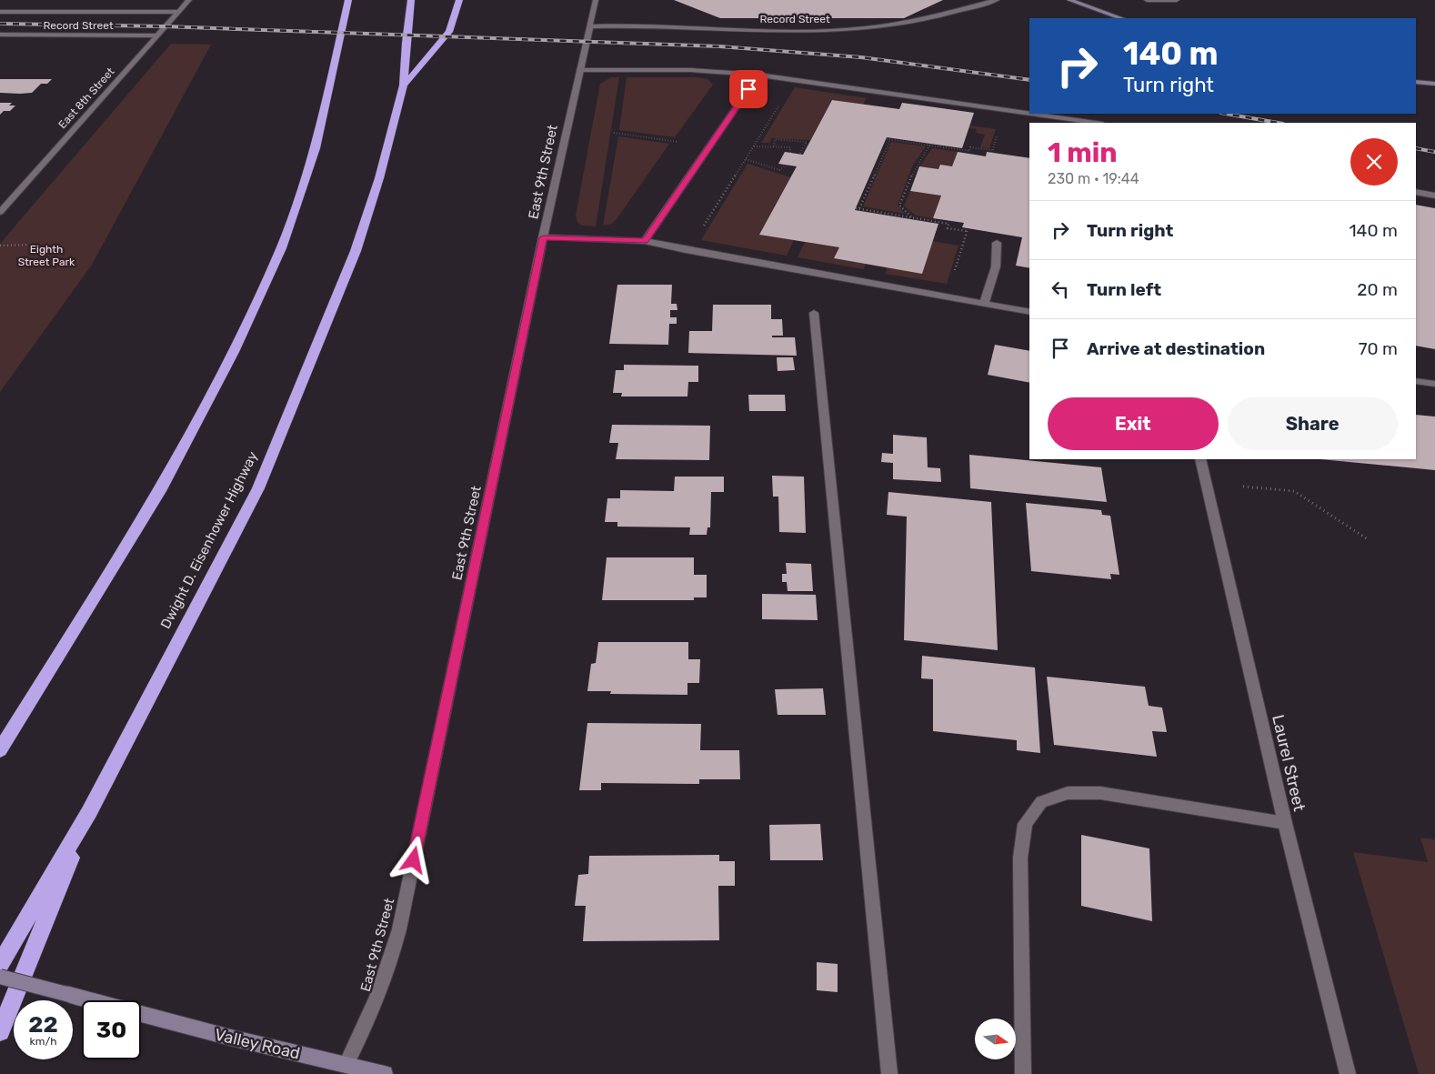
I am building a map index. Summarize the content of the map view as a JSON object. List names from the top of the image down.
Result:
{
  "streets": {
    "highway": ["Dwight D. Eisenhower Highway"],
    "street": [
      "Record Street",
      "East 8th Street",
      "East 9th Street",
      "Laurel Street",
      "Valley Road"
    ]
  },
  "crossings": [
    ["Record Street", "East 8th Street"],
    ["Record Street", "East 9th Street"],
    ["East 9th Street", "Valley Road"]
  ],
  "parks": ["Eighth Street Park"],
  "north": "right",
  "page": {
    "turn": ["140 m", "Turn right"],
    "heading": ["1 min", "230 m · 19:44"],
    "list": [
      {
        "name": "Turn right",
        "value": "140 m"
      },
      {
        "name": "Turn left",
        "value": "20 m"
      },
      {
        "name": "Arrive at destination",
        "value": "70 m"
      }
    ],
    "buttons": ["Exit", "Share"],
    "speed": "22 km/h",
    "limit": "30"
  }
}
